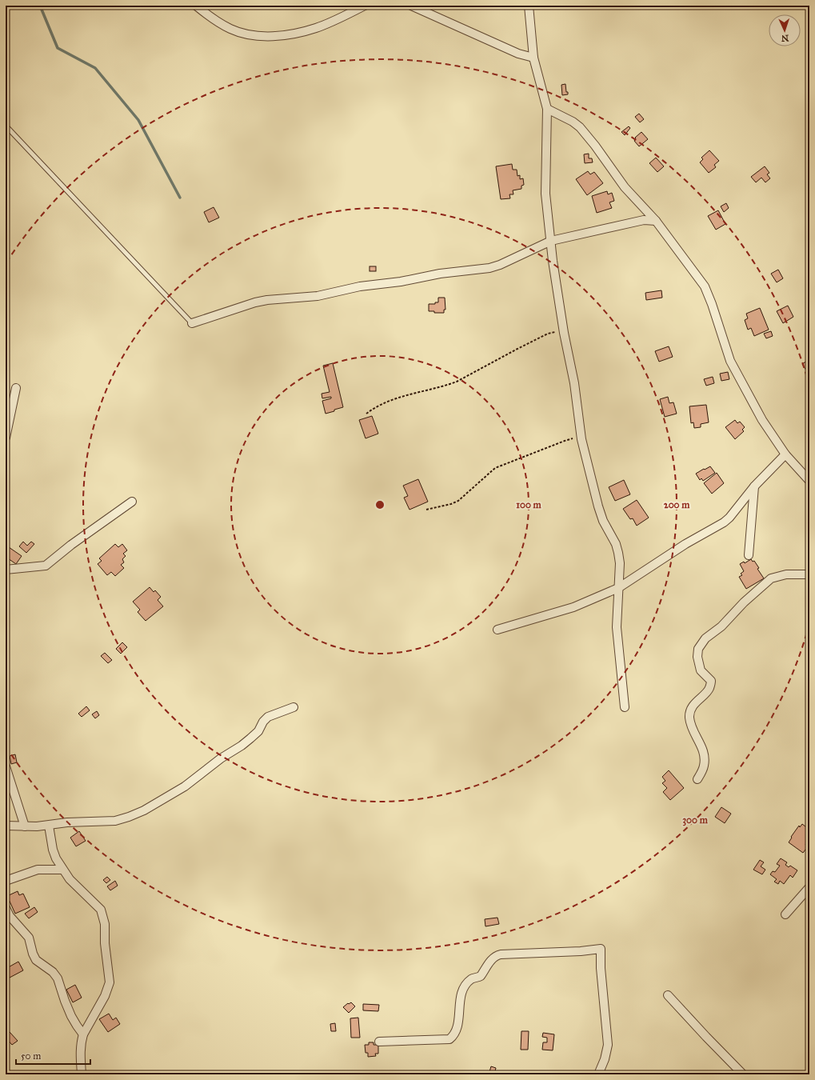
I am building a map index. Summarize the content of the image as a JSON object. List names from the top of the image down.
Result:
{
  "scale_bar": "50 m",
  "north": "bottom",
  "rings": ["100 m", "200 m", "300 m"]
}
